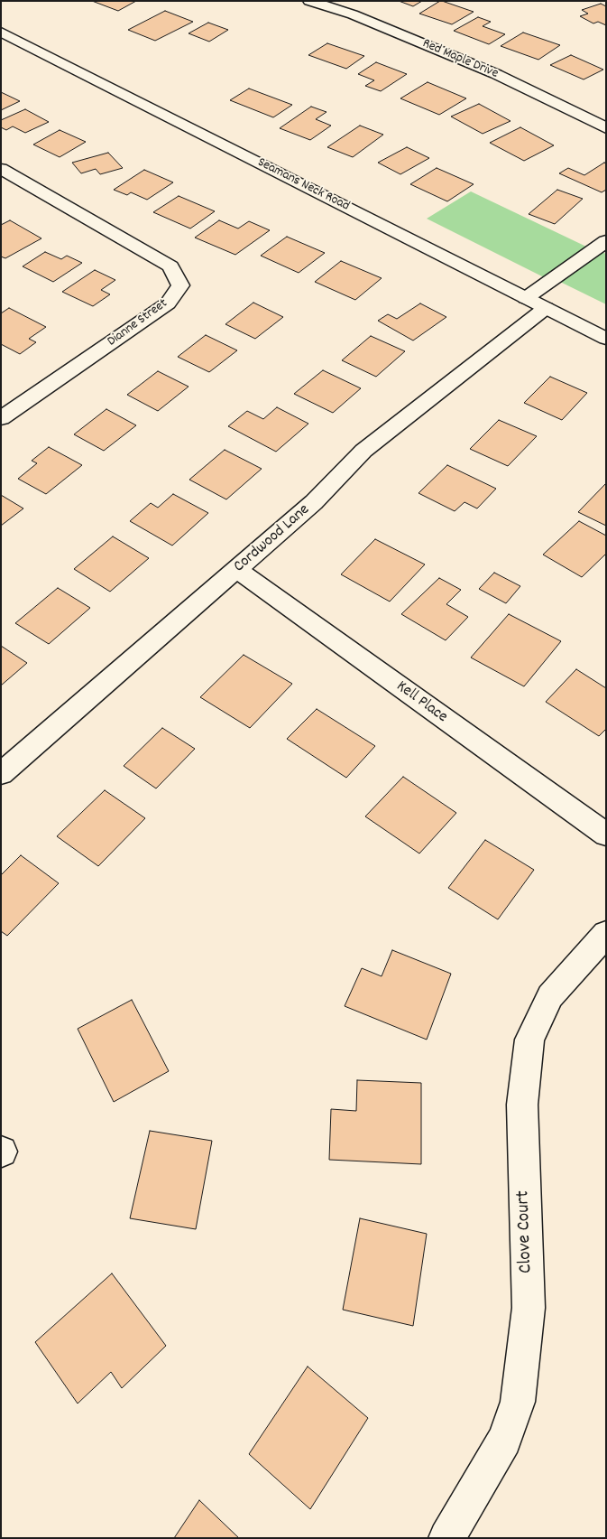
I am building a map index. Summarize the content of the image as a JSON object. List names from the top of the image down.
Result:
{
  "streets": {
    "street": [
      "Red Maple Drive",
      "Seamans Neck Road",
      "Dianne Street",
      "Cordwood Lane",
      "Kell Place",
      "Clove Court"
    ]
  },
  "crossings": [
    ["Seamans Neck Road", "Cordwood Lane"],
    ["Cordwood Lane", "Kell Place"]
  ]
}
